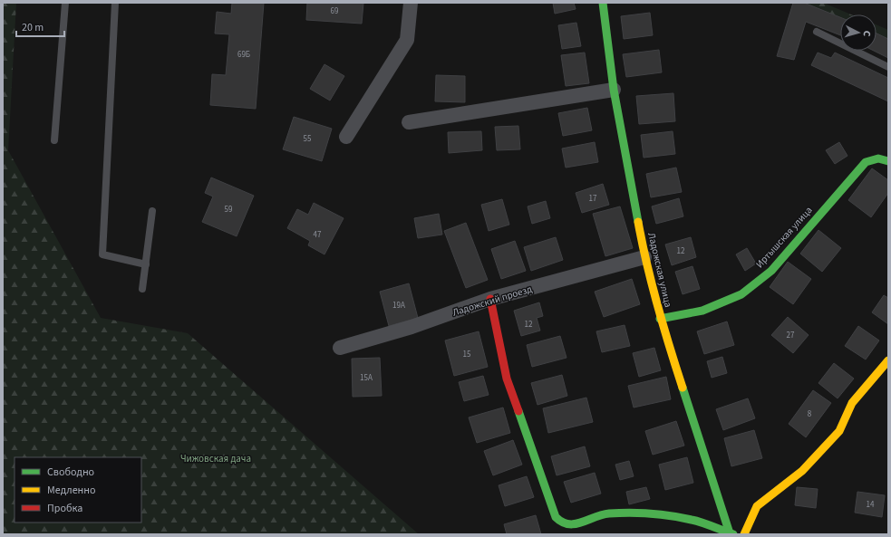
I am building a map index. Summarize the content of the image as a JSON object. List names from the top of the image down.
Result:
{
  "streets": {
    "street": ["Иртышская улица", "Ладожская улица", "Ладожский проезд"]
  },
  "crossings": [
    ["Иртышская улица", "Ладожская улица"],
    ["Ладожская улица", "Ладожский проезд"]
  ],
  "parks": ["Чижовская дача"],
  "house_numbers": [
    "69",
    "69Б",
    "55",
    "17",
    "59",
    "47",
    "12",
    "19А",
    "12",
    "27",
    "15",
    "15А",
    "8",
    "14"
  ],
  "legend": ["Свободно", "Медленно", "Пробка"],
  "scale_bar": "20 m",
  "north": "right"
}
